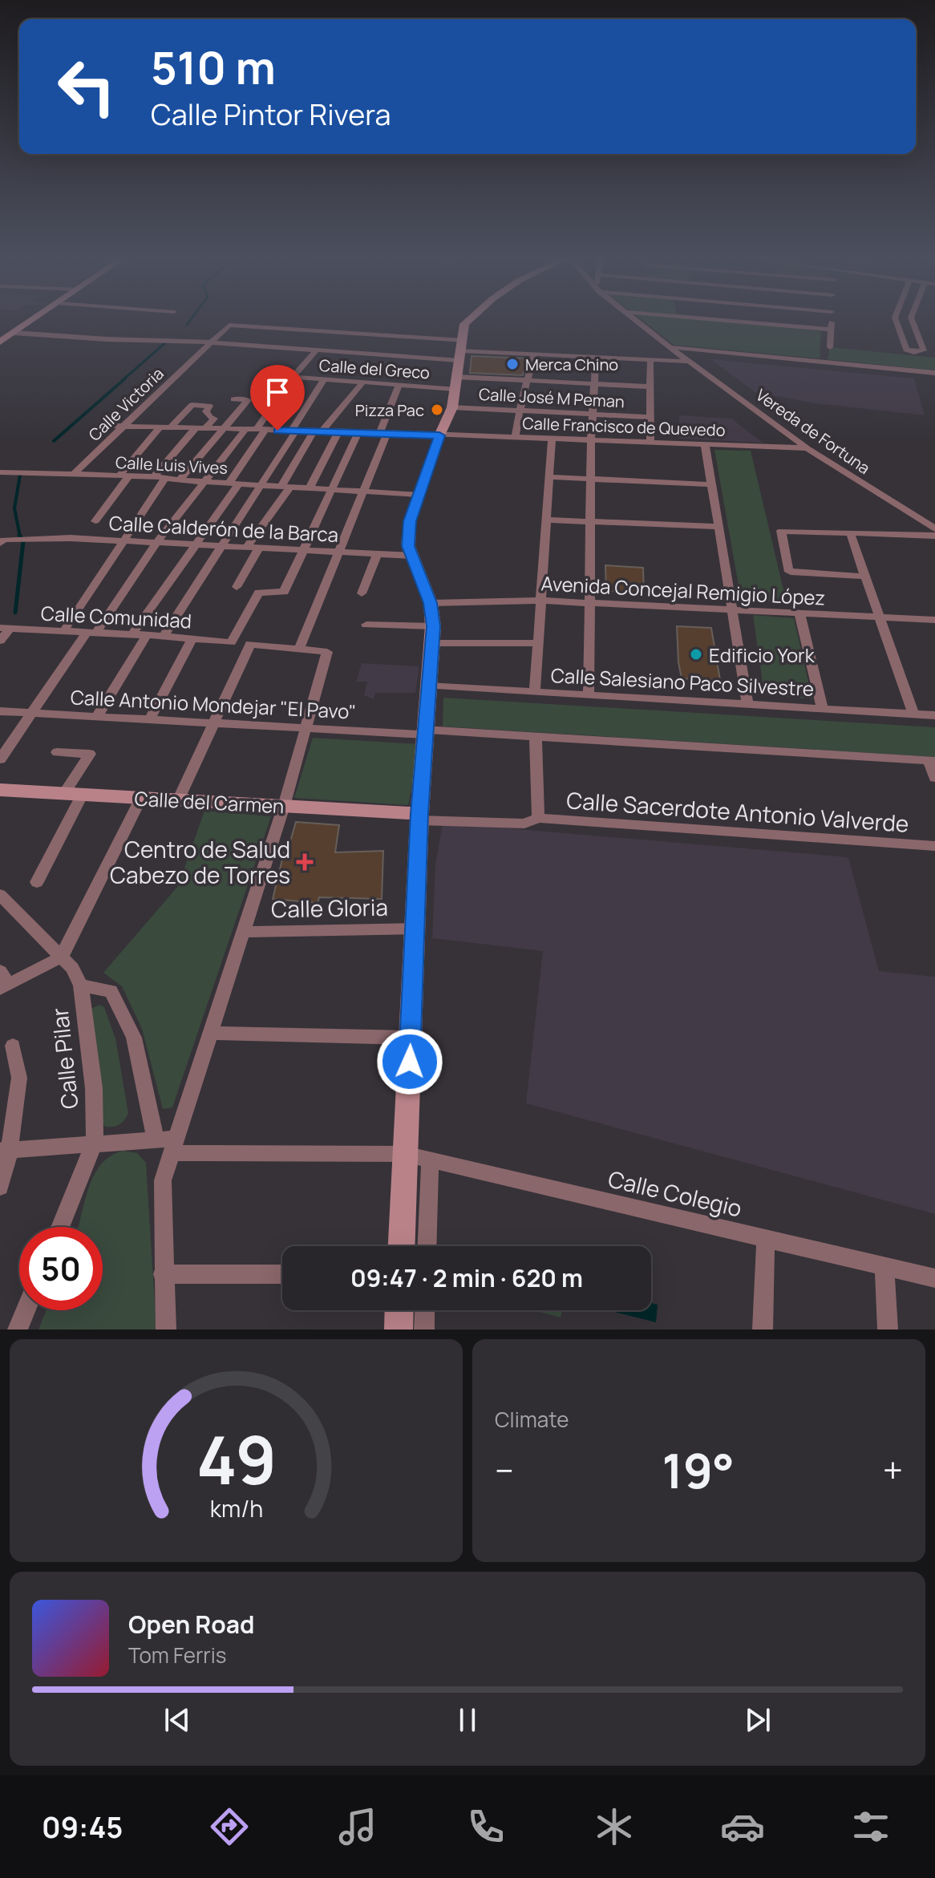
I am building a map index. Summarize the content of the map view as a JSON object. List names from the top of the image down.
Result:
{
  "streets": {
    "main road": ["Calle del Carmen"],
    "street": [
      "Calle del Greco",
      "Calle José M Peman",
      "Calle Victoria",
      "Calle Francisco de Quevedo",
      "Vereda de Fortuna",
      "Calle Luis Vives",
      "Calle Calderón de la Barca",
      "Avenida Concejal Remigio López",
      "Calle Comunidad",
      "Calle Salesiano Paco Silvestre",
      "Calle Antonio Mondejar \"El Pavo\"",
      "Calle Sacerdote Antonio Valverde",
      "Calle Gloria",
      "Calle Pilar",
      "Calle Colegio"
    ]
  },
  "crossings": [
    ["Calle Victoria", "Calle Francisco de Quevedo"],
    ["Calle Victoria", "Calle Luis Vives"],
    ["Calle Francisco de Quevedo", "Vereda de Fortuna"],
    ["Calle Calderón de la Barca", "Calle Comunidad"],
    ["Calle del Carmen", "Calle Sacerdote Antonio Valverde"],
    ["Calle Pilar", "Calle Colegio"]
  ],
  "places": {
    "other": ["Merca Chino", "Pizza Pac", "Edificio York"],
    "health": ["Centro de Salud Cabezo de Torres"]
  },
  "page": {
    "turn": ["510 m", "Calle Pintor Rivera"],
    "limit": "50",
    "trip": "09:47 · 2 min · 620 m",
    "tile": "Climate",
    "heat": ["−", "19°", "+"],
    "song": ["Open Road", "Tom Ferris"],
    "tabs": "09:45",
    "gauge": ["49", "km/h"]
  }
}
